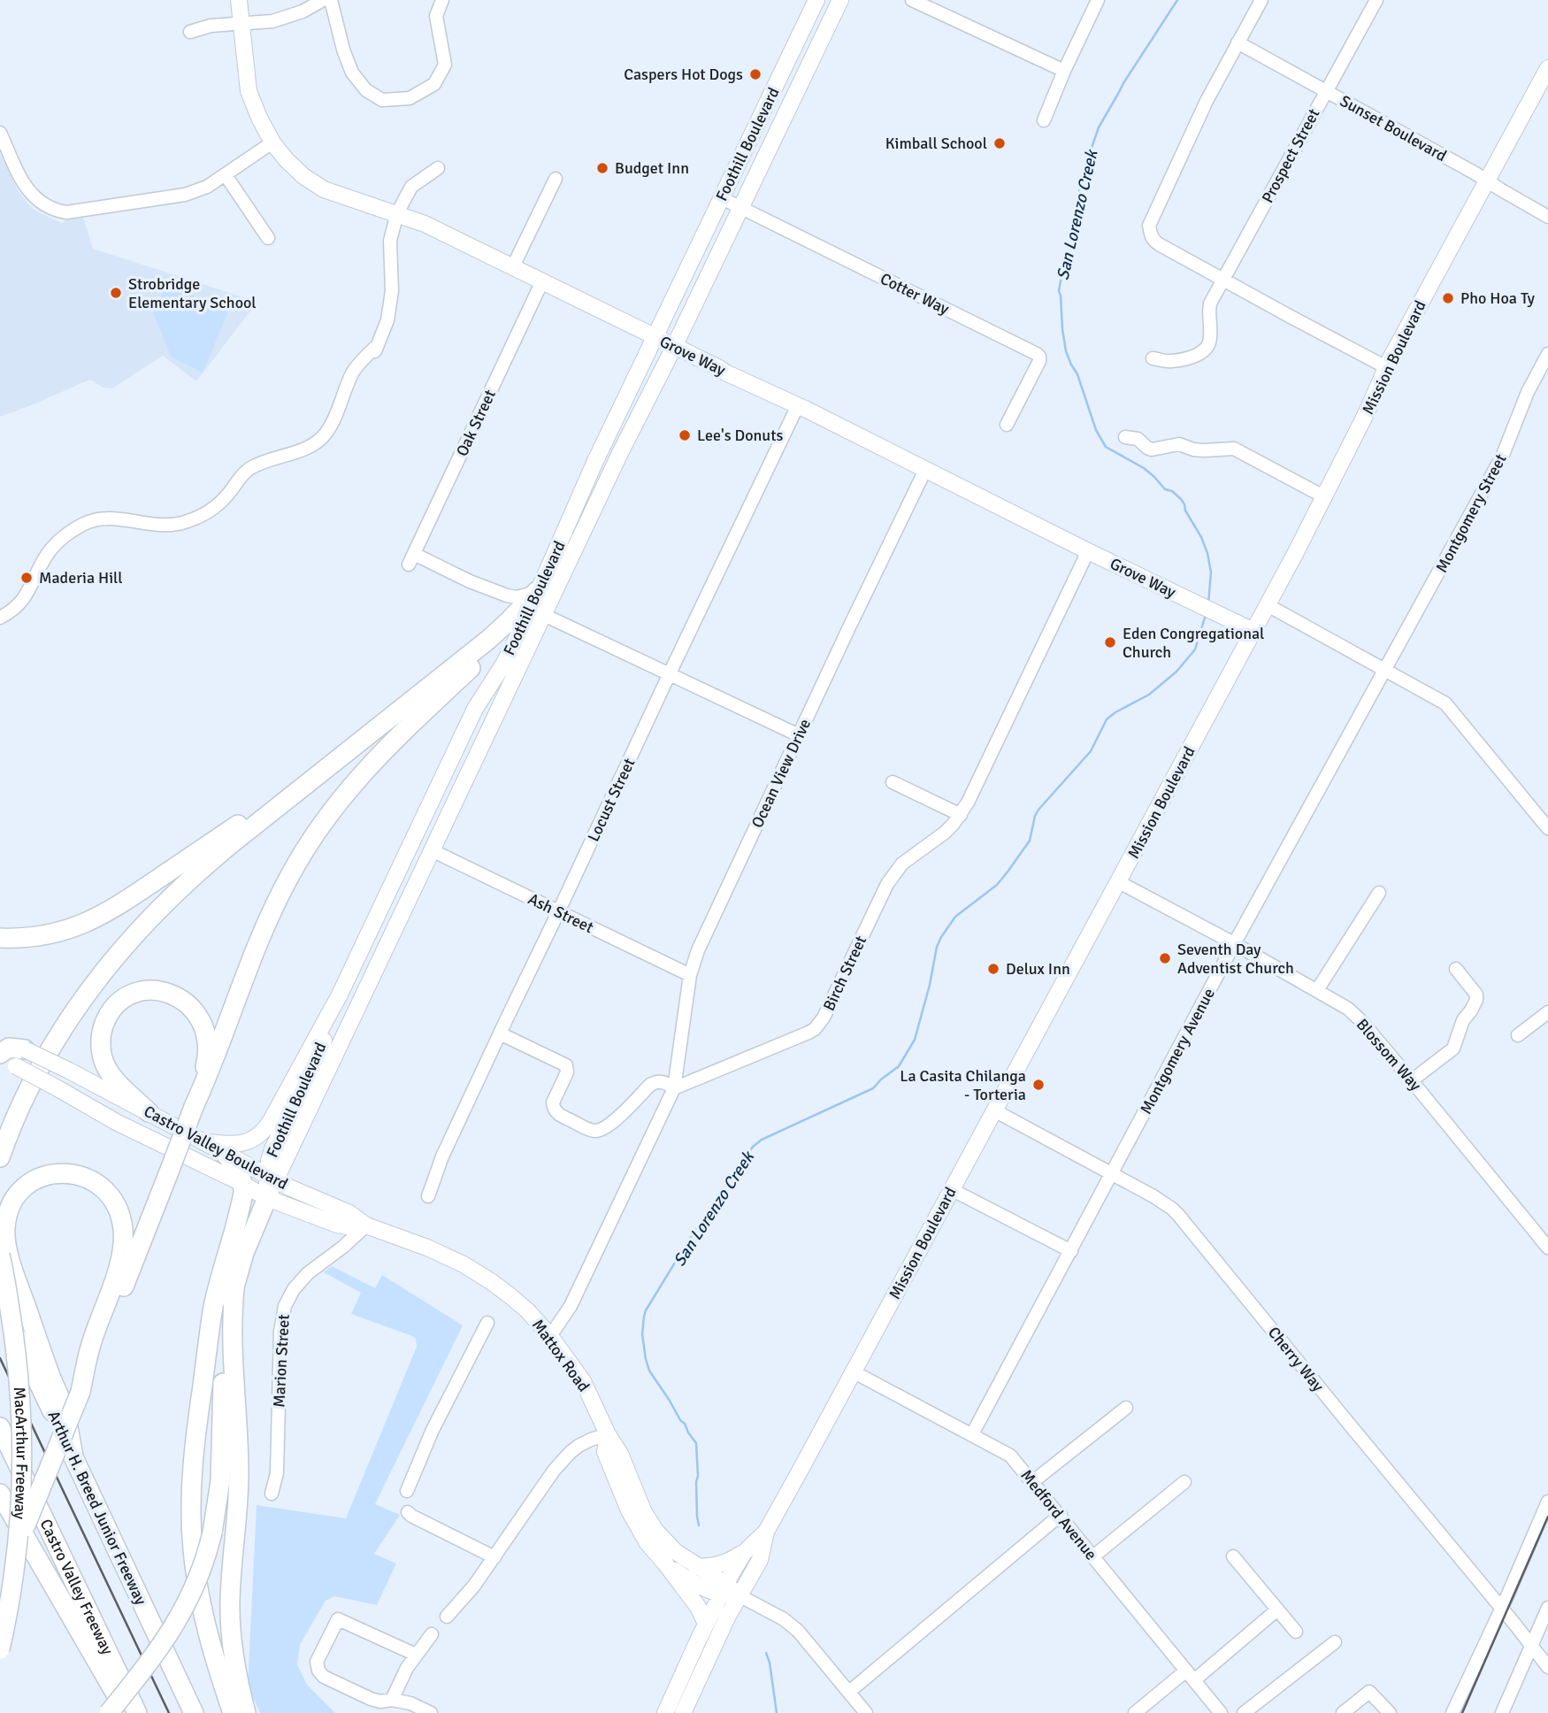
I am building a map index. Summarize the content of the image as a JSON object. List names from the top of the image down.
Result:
{
  "streets": {
    "highway": ["MacArthur Freeway", "Arthur H. Breed Junior Freeway", "Castro Valley Freeway"],
    "main road": [
      "Foothill Boulevard",
      "Grove Way",
      "Mission Boulevard",
      "Castro Valley Boulevard",
      "Mattox Road"
    ],
    "street": [
      "Sunset Boulevard",
      "Prospect Street",
      "Cotter Way",
      "Oak Street",
      "Montgomery Street",
      "Ocean View Drive",
      "Locust Street",
      "Ash Street",
      "Birch Street",
      "Montgomery Avenue",
      "Blossom Way",
      "Cherry Way",
      "Marion Street",
      "Medford Avenue"
    ]
  },
  "crossings": [
    ["Sunset Boulevard", "Prospect Street"],
    ["Sunset Boulevard", "Mission Boulevard"],
    ["Foothill Boulevard", "Cotter Way"],
    ["Foothill Boulevard", "Grove Way"],
    ["Foothill Boulevard", "Oak Street"],
    ["Foothill Boulevard", "Ash Street"],
    ["Foothill Boulevard", "Castro Valley Boulevard"],
    ["Grove Way", "Mission Boulevard"],
    ["Grove Way", "Oak Street"],
    ["Grove Way", "Ocean View Drive"],
    ["Grove Way", "Locust Street"],
    ["Grove Way", "Birch Street"],
    ["Mission Boulevard", "Blossom Way"],
    ["Mission Boulevard", "Mattox Road"],
    ["Mission Boulevard", "Cherry Way"],
    ["Mission Boulevard", "Medford Avenue"],
    ["Montgomery Street", "Montgomery Avenue"],
    ["Ocean View Drive", "Ash Street"],
    ["Ocean View Drive", "Birch Street"],
    ["Locust Street", "Ash Street"],
    ["Montgomery Avenue", "Blossom Way"],
    ["Montgomery Avenue", "Cherry Way"],
    ["Montgomery Avenue", "Medford Avenue"],
    ["Castro Valley Boulevard", "Mattox Road"],
    ["Castro Valley Boulevard", "Marion Street"],
    ["Mattox Road", "Marion Street"]
  ],
  "water": ["San Lorenzo Creek"],
  "places": [
    "Caspers Hot Dogs",
    "Kimball School",
    "Budget Inn",
    "Strobridge Elementary School",
    "Pho Hoa Ty",
    "Lee's Donuts",
    "Maderia Hill",
    "Eden Congregational Church",
    "Seventh Day Adventist Church",
    "Delux Inn",
    "La Casita Chilanga - Torteria"
  ]
}
